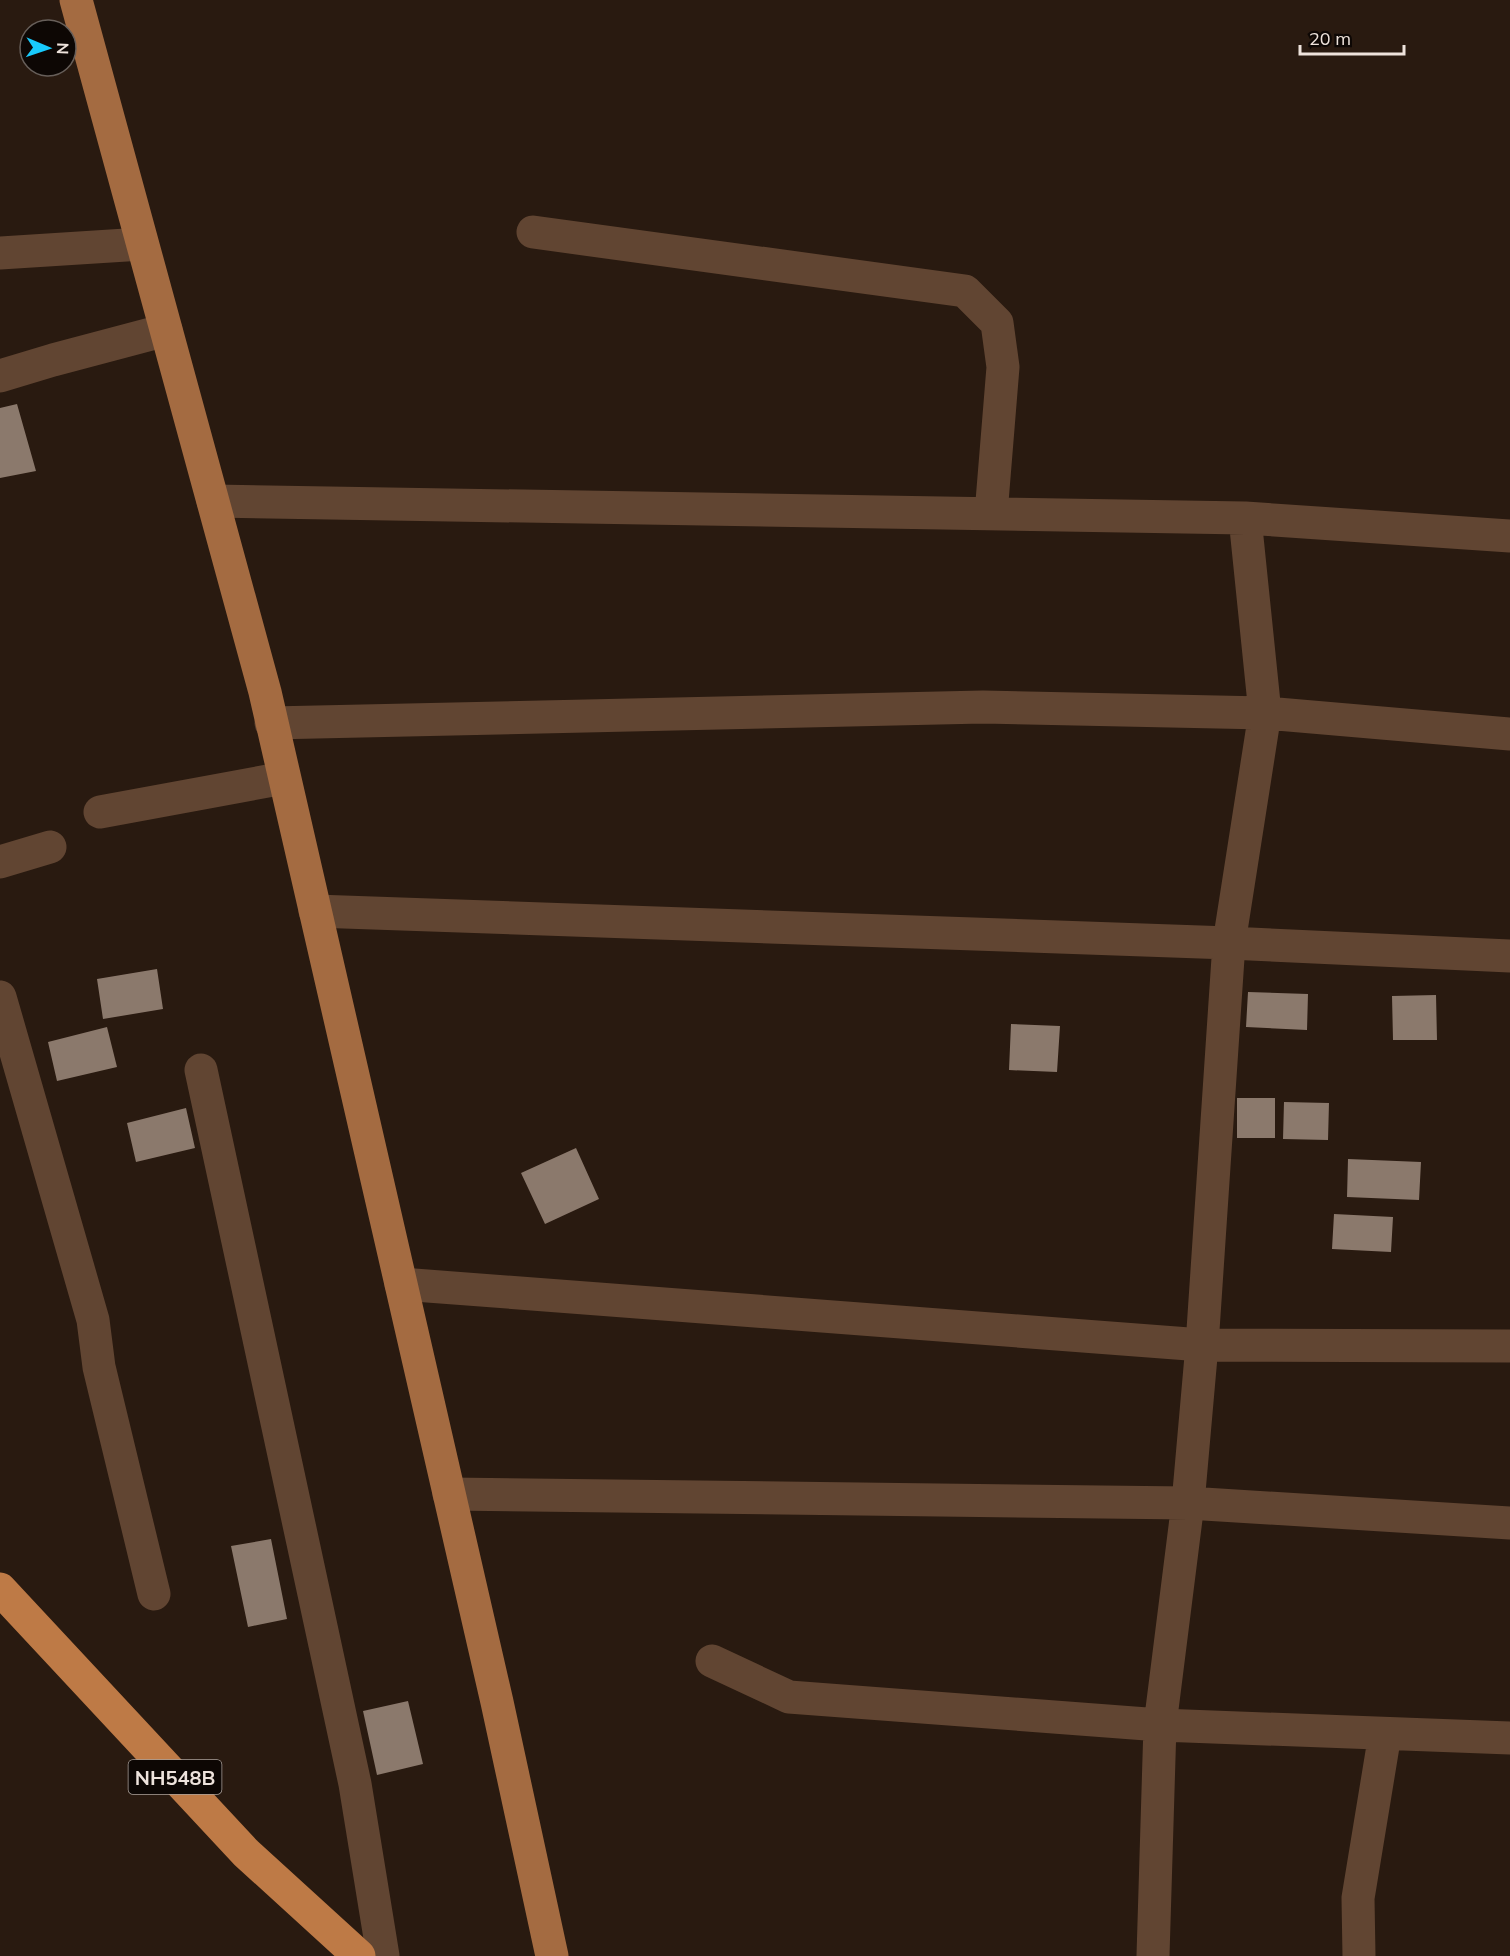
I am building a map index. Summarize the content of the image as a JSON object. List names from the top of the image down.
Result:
{
  "streets": {
    "highway": ["NH548B"]
  },
  "scale_bar": "20 m",
  "north": "right"
}
